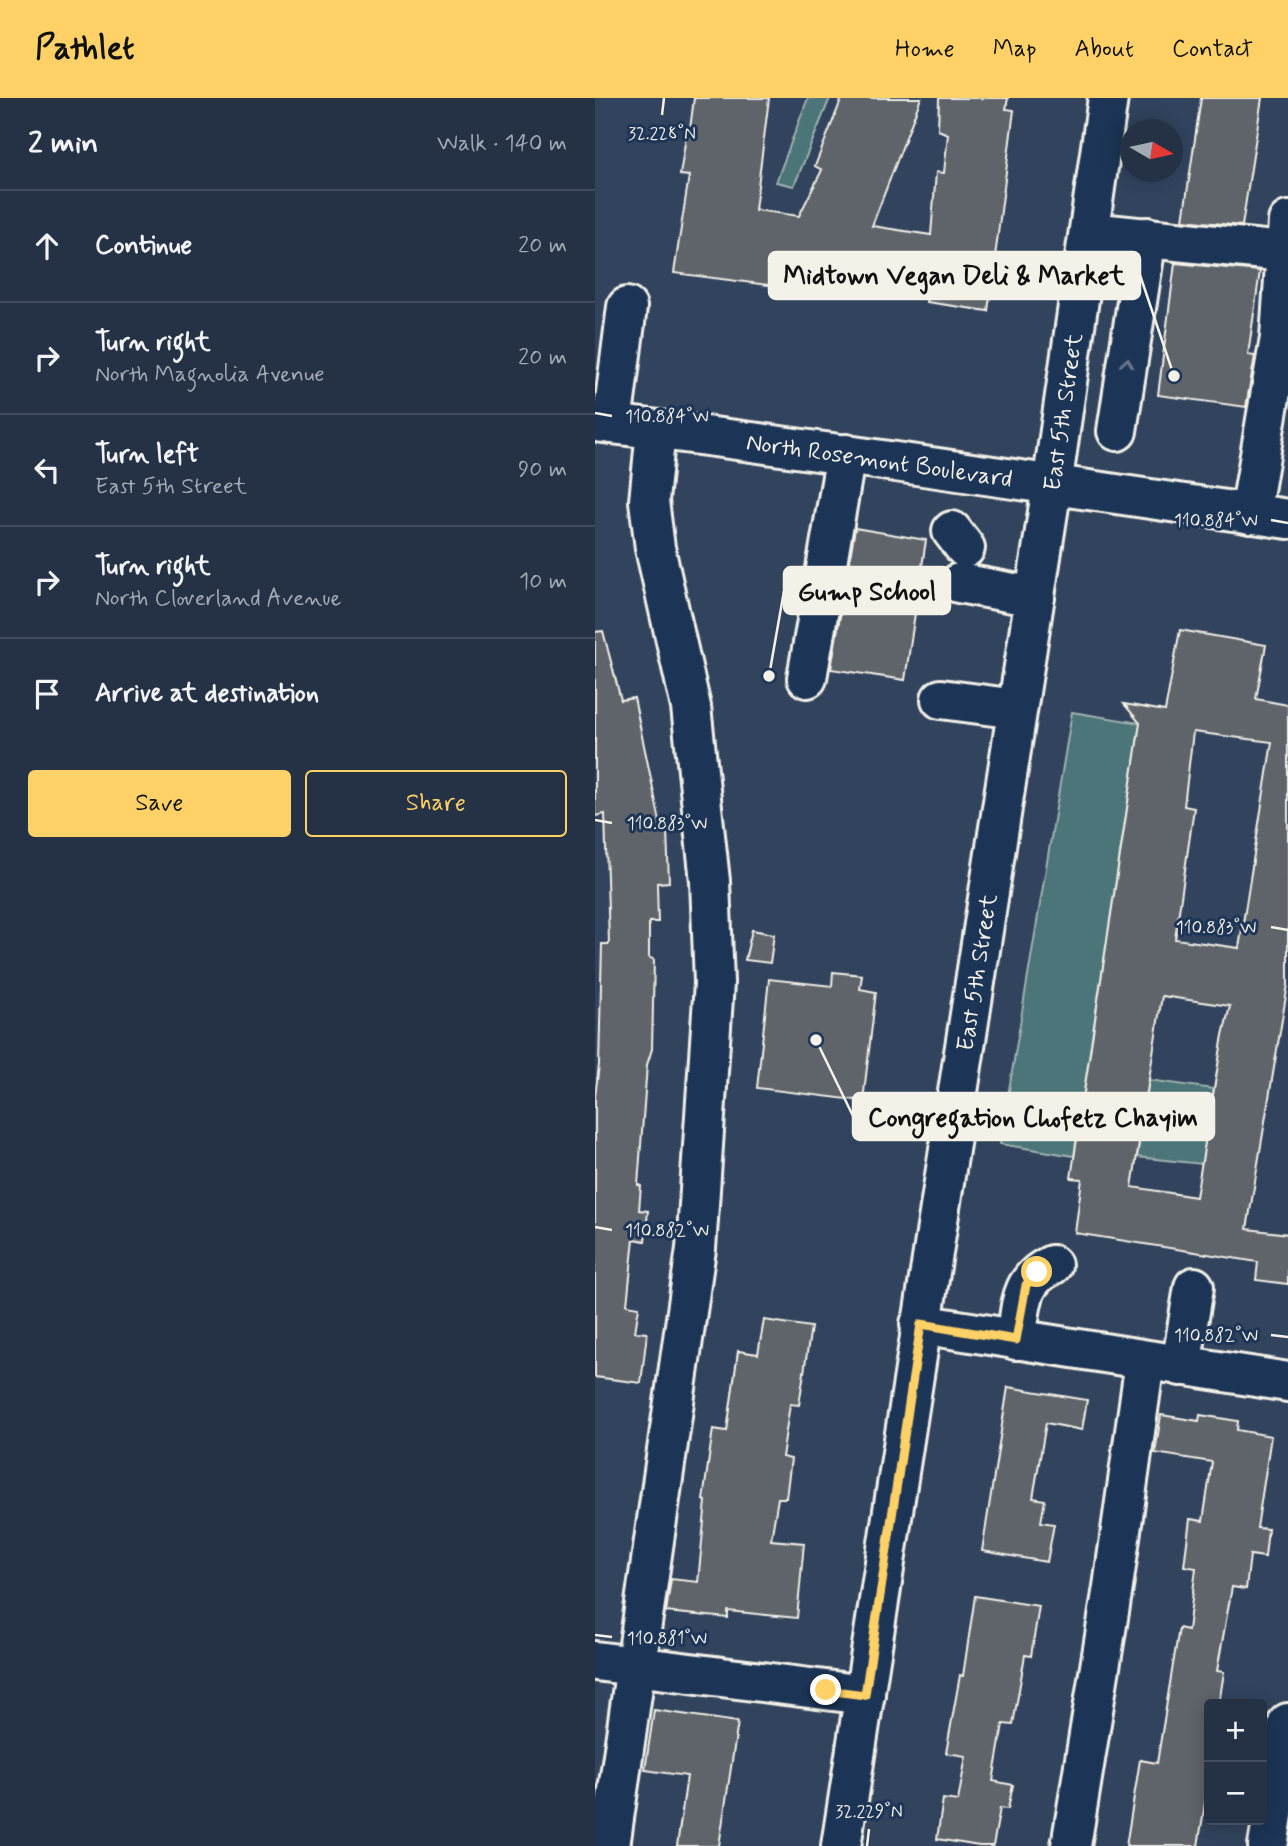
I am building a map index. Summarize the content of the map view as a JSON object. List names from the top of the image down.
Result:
{
  "streets": {
    "street": ["East 5th Street", "North Rosemont Boulevard"]
  },
  "crossings": [
    ["East 5th Street", "North Rosemont Boulevard"]
  ],
  "places": ["Midtown Vegan Deli & Market", "Gump School", "Congregation Chofetz Chayim"],
  "north": "right",
  "page": {
    "header": "Pathlet",
    "nav": [
      "Home",
      "Map",
      "About",
      "Contact"
    ],
    "heading": ["2 min", "Walk · 140 m"],
    "list": [
      ["Continue", "20 m"],
      ["Turn right", "North Magnolia Avenue", "20 m"],
      ["Turn left", "East 5th Street", "90 m"],
      ["Turn right", "North Cloverland Avenue", "10 m"],
      "Arrive at destination"
    ],
    "buttons": ["Save", "Share"],
    "map_buttons": ["+", "−"]
  },
  "coordinates": [
    "32.228°N",
    "110.884°W",
    "110.883°W",
    "110.882°W",
    "110.881°W",
    "32.229°N"
  ]
}
